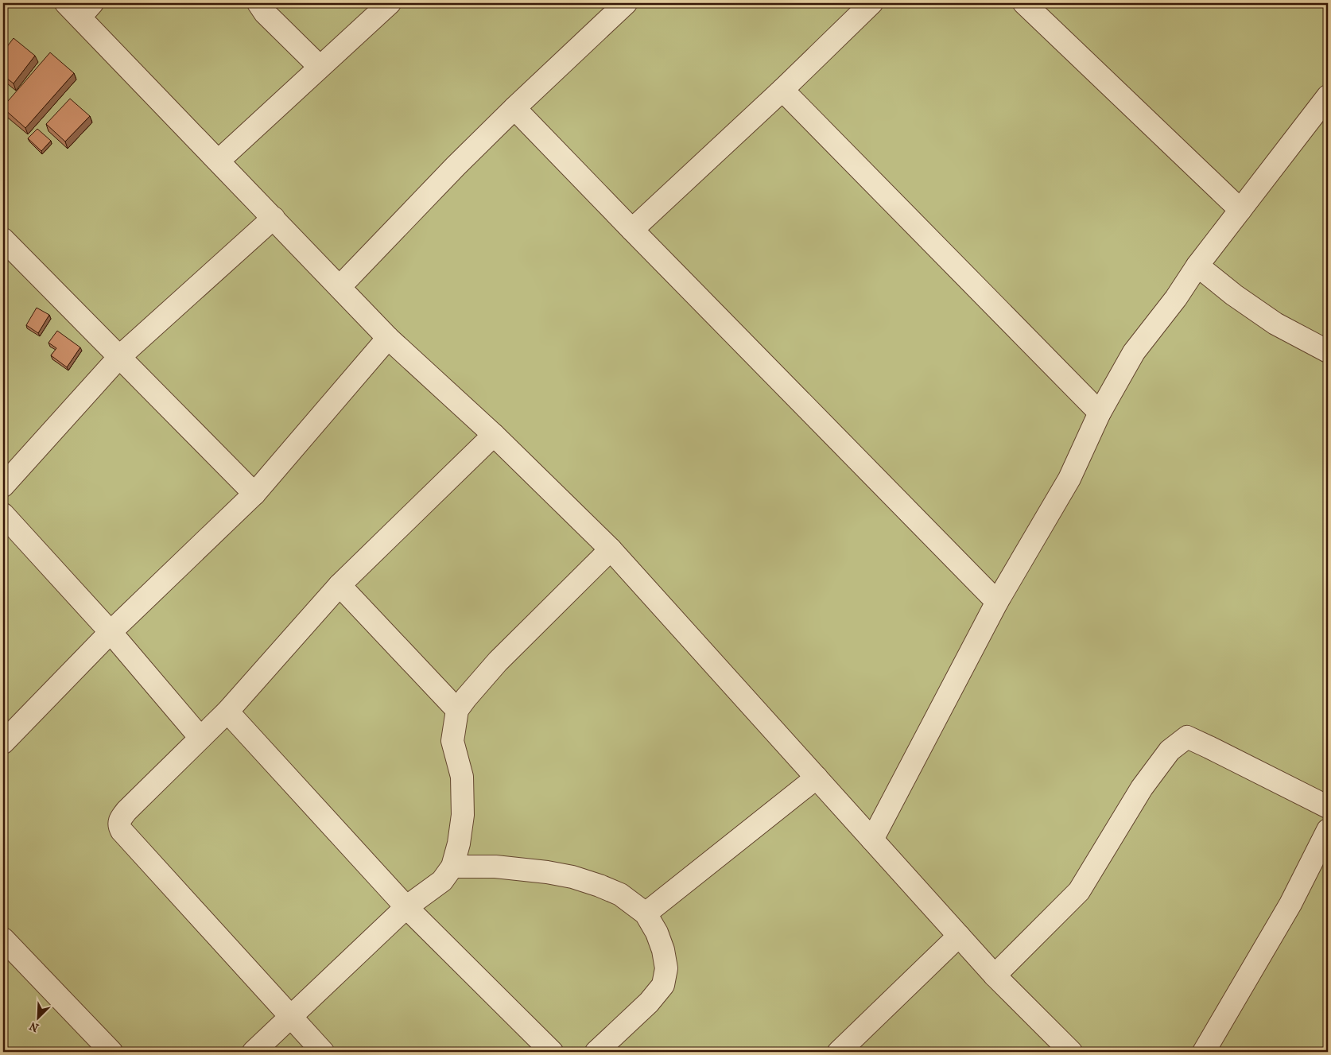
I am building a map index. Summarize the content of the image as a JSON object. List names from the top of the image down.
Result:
{
  "north": "bottom left"
}
